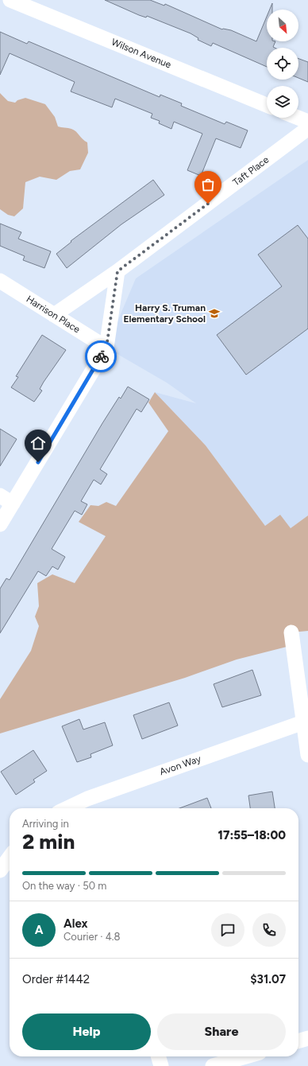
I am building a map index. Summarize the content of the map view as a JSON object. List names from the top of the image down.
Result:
{
  "streets": {
    "street": [
      "Wilson Avenue",
      "Taft Place",
      "Harrison Place",
      "Avon Way"
    ]
  },
  "crossings": [
    ["Taft Place", "Harrison Place"]
  ],
  "places": {
    "school or university": ["Harry S. Truman Elementary School"]
  },
  "north": "bottom right",
  "page": {
    "heading": ["2 min", "Arriving in", "17:55–18:00"],
    "panel": [
      "Alex",
      "Courier · 4.8",
      "Order #1442",
      "$31.07"
    ],
    "bar": "On the way · 50 m",
    "round": "A",
    "buttons": ["Help", "Share"]
  }
}
